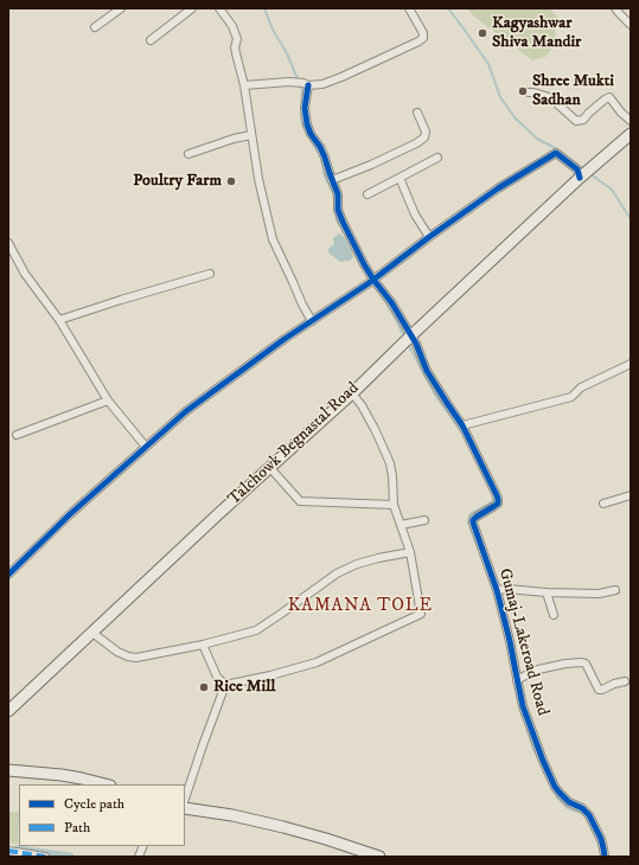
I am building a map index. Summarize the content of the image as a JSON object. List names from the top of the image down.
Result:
{
  "streets": {
    "main road": ["Talchowk Begnastal Road"],
    "street": ["Gumaj-Lakeroad Road"]
  },
  "crossings": [
    ["Talchowk Begnastal Road", "Gumaj-Lakeroad Road"]
  ],
  "districts": ["KAMANA TOLE"],
  "places": [
    "Kagyashwar Shiva Mandir",
    "Shree Mukti Sadhan",
    "Poultry Farm",
    "Rice Mill"
  ],
  "legend": ["Cycle path", "Path"]
}
